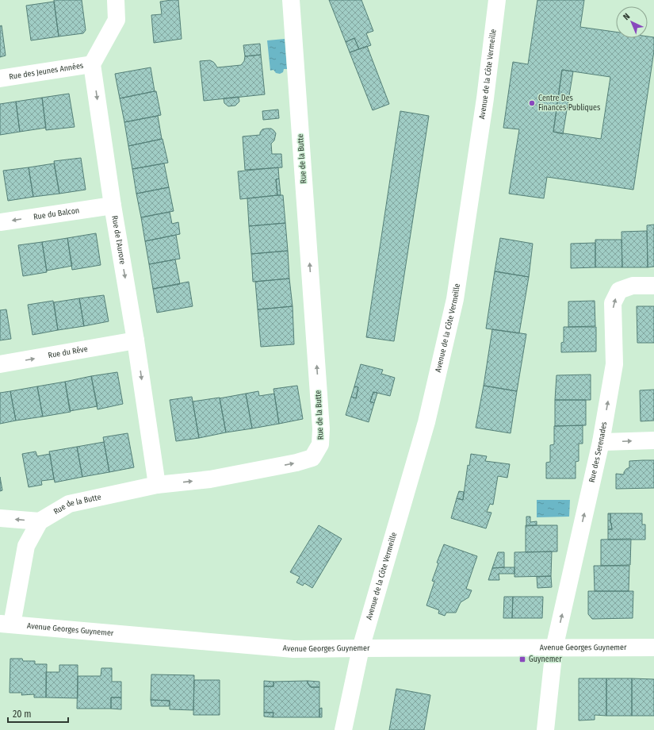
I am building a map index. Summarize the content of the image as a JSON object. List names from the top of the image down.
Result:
{
  "streets": {
    "street": [
      "Rue des Jeunes Années",
      "Avenue de la Côte Vermeille",
      "Rue de la Butte",
      "Rue du Balcon",
      "Rue de l'Aurore",
      "Rue du Rêve",
      "Rue des Serenades",
      "Avenue Georges Guynemer"
    ]
  },
  "crossings": [
    ["Rue des Jeunes Années", "Rue de l'Aurore"],
    ["Avenue de la Côte Vermeille", "Avenue Georges Guynemer"],
    ["Rue de la Butte", "Rue de l'Aurore"],
    ["Rue du Balcon", "Rue de l'Aurore"],
    ["Rue de l'Aurore", "Rue du Rêve"],
    ["Rue des Serenades", "Avenue Georges Guynemer"]
  ],
  "one_way": [
    "Rue de la Butte",
    "Rue du Balcon",
    "Rue de l'Aurore",
    "Rue du Rêve",
    "Rue des Serenades"
  ],
  "places": {
    "other": ["Centre Des Finances Publiques"],
    "transit": ["Guynemer"]
  },
  "scale_bar": "20 m",
  "north": "top left"
}
